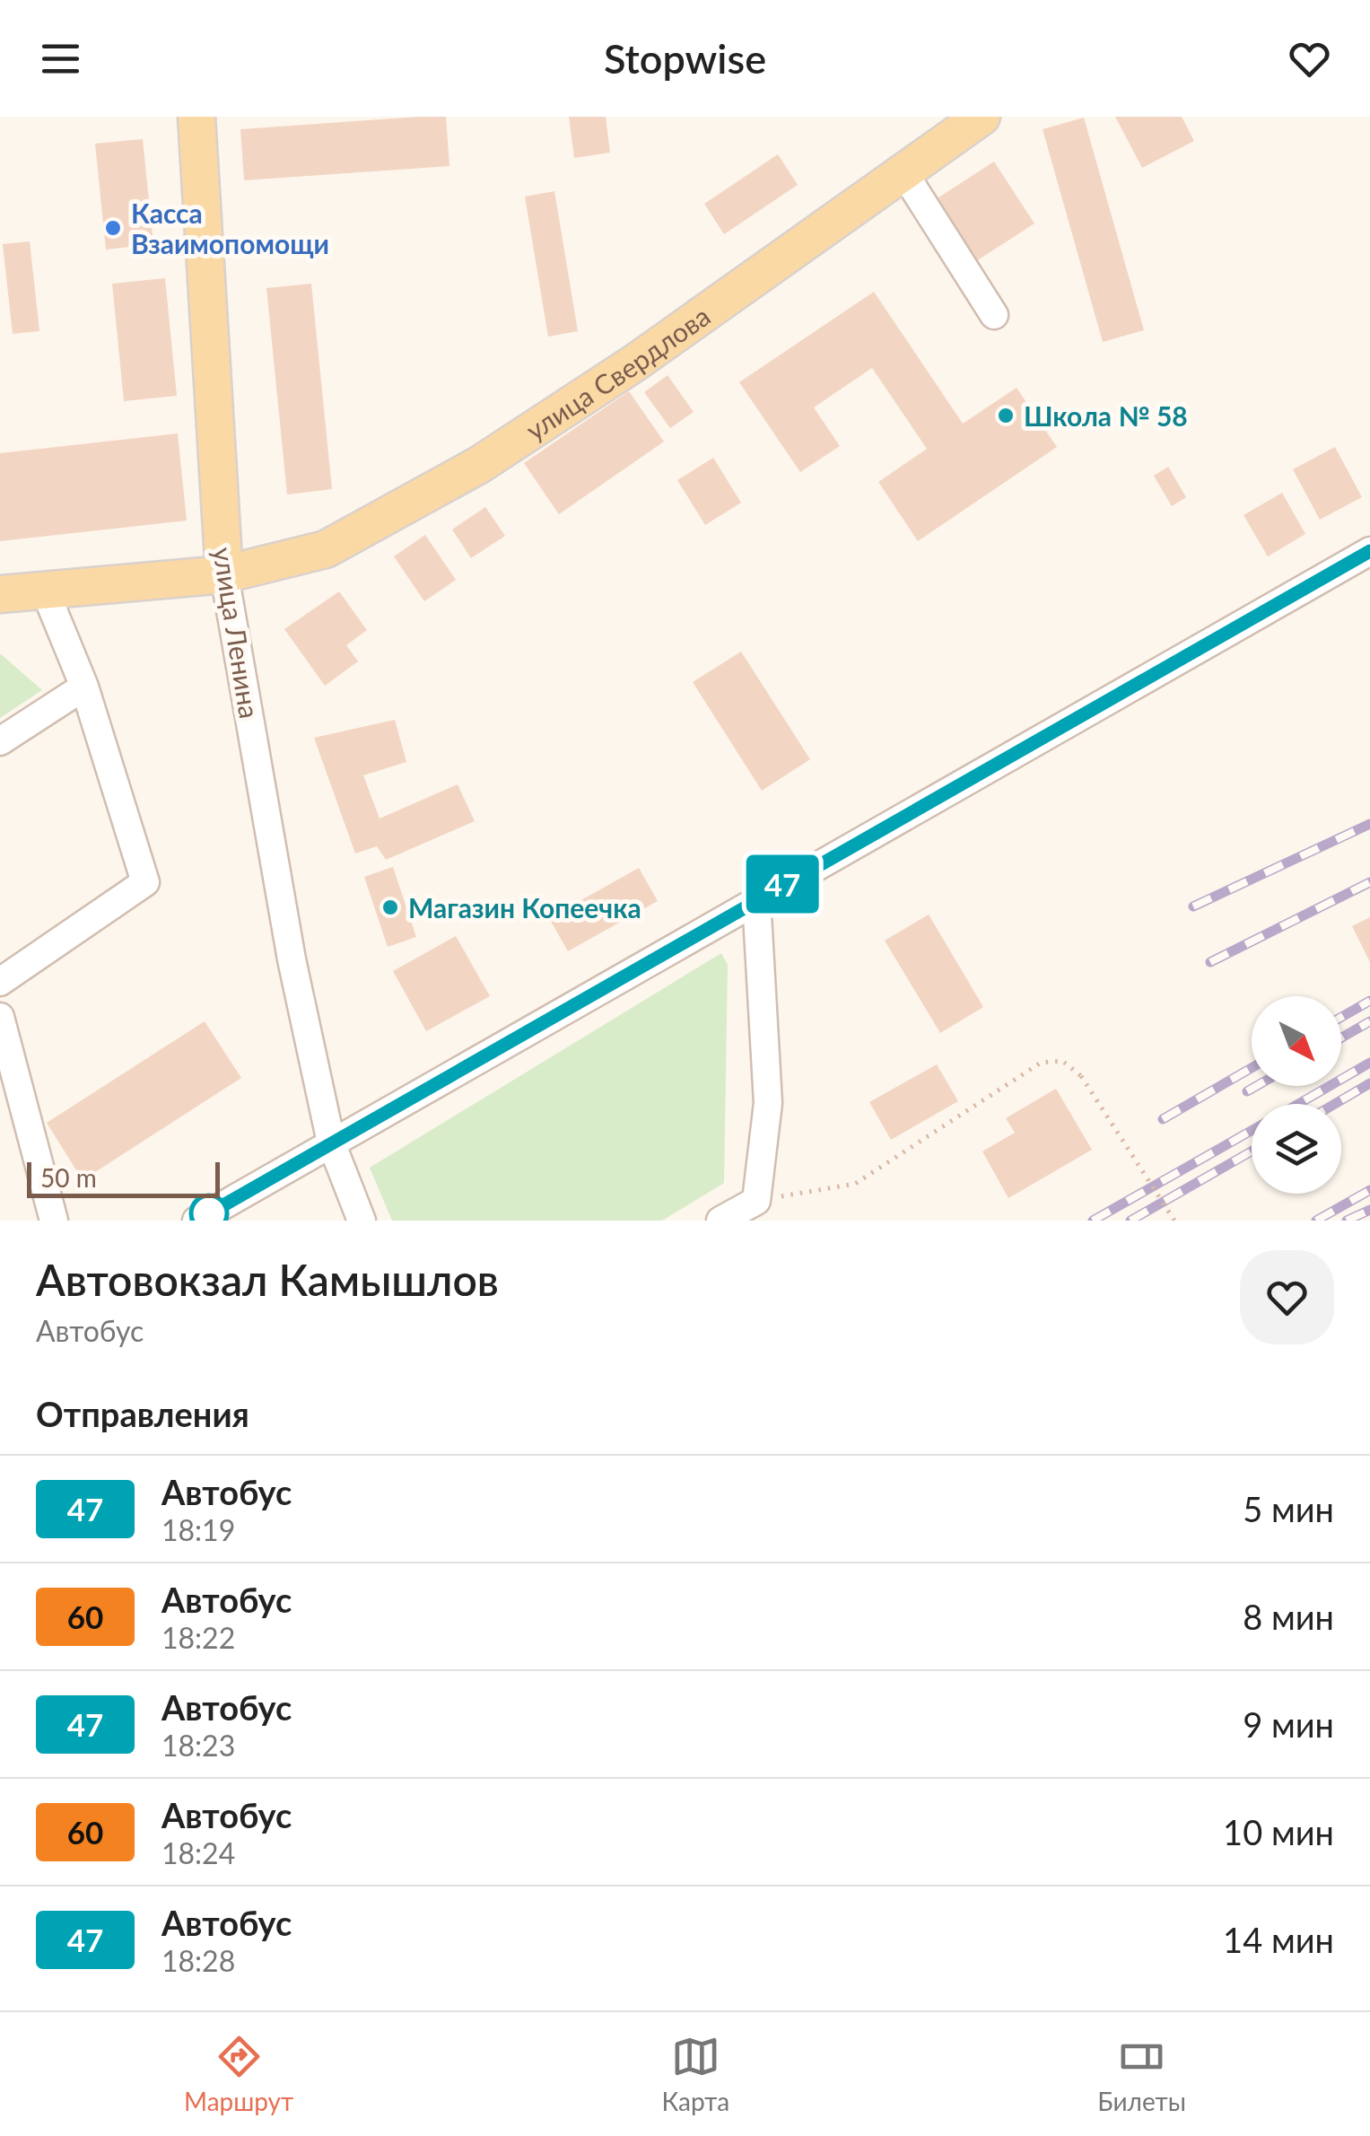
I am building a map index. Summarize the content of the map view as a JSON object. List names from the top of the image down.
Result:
{
  "streets": {
    "main road": ["улица Свердлова", "улица Ленина"]
  },
  "crossings": [
    ["улица Свердлова", "улица Ленина"]
  ],
  "places": ["Касса Взаимопомощи", "Школа № 58", "Магазин Копеечка"],
  "lines": ["bus line 47"],
  "scale_bar": "50 m",
  "north": "bottom right",
  "page": {
    "header": "Stopwise",
    "on_map": "47",
    "scale": "50 m",
    "heading": [
      ["Автовокзал Камышлов", "Автобус"],
      "Отправления"
    ],
    "list": [
      {
        "mark": "47",
        "name": "Автобус",
        "note": "18:19",
        "value": "5 мин"
      },
      {
        "mark": "60",
        "name": "Автобус",
        "note": "18:22",
        "value": "8 мин"
      },
      {
        "mark": "47",
        "name": "Автобус",
        "note": "18:23",
        "value": "9 мин"
      },
      {
        "mark": "60",
        "name": "Автобус",
        "note": "18:24",
        "value": "10 мин"
      },
      {
        "mark": "47",
        "name": "Автобус",
        "note": "18:28",
        "value": "14 мин"
      }
    ],
    "tabs": ["Маршрут", "Карта", "Билеты"]
  }
}
